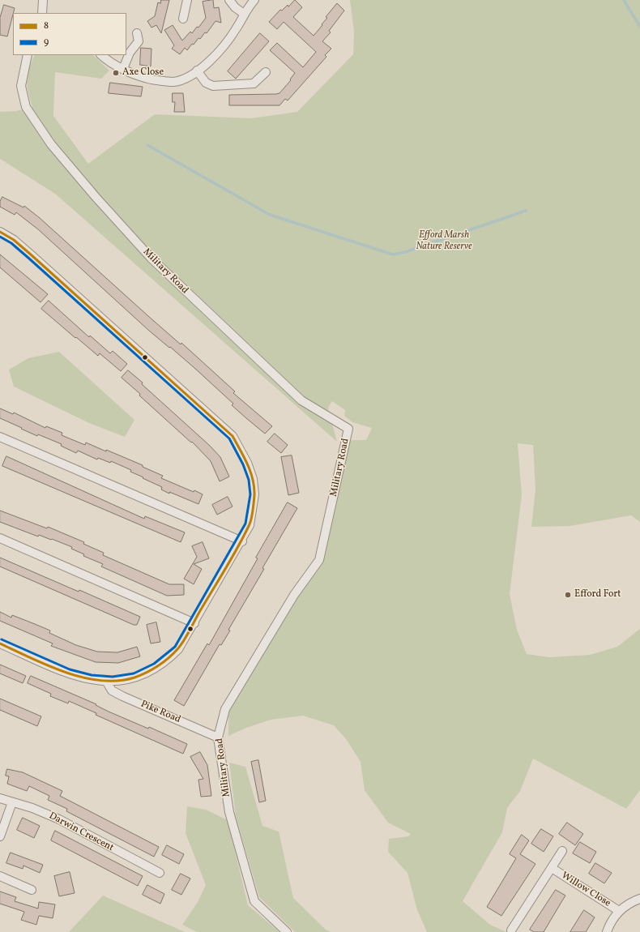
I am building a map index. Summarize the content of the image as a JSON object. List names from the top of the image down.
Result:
{
  "streets": {
    "street": [
      "Military Road",
      "Pike Road",
      "Darwin Crescent",
      "Willow Close"
    ]
  },
  "crossings": [
    ["Military Road", "Pike Road"]
  ],
  "parks": ["Efford Marsh Nature Reserve"],
  "places": ["Axe Close", "Efford Fort"],
  "lines": ["transit line 8", "transit line 9"],
  "legend": ["8", "9"]
}
